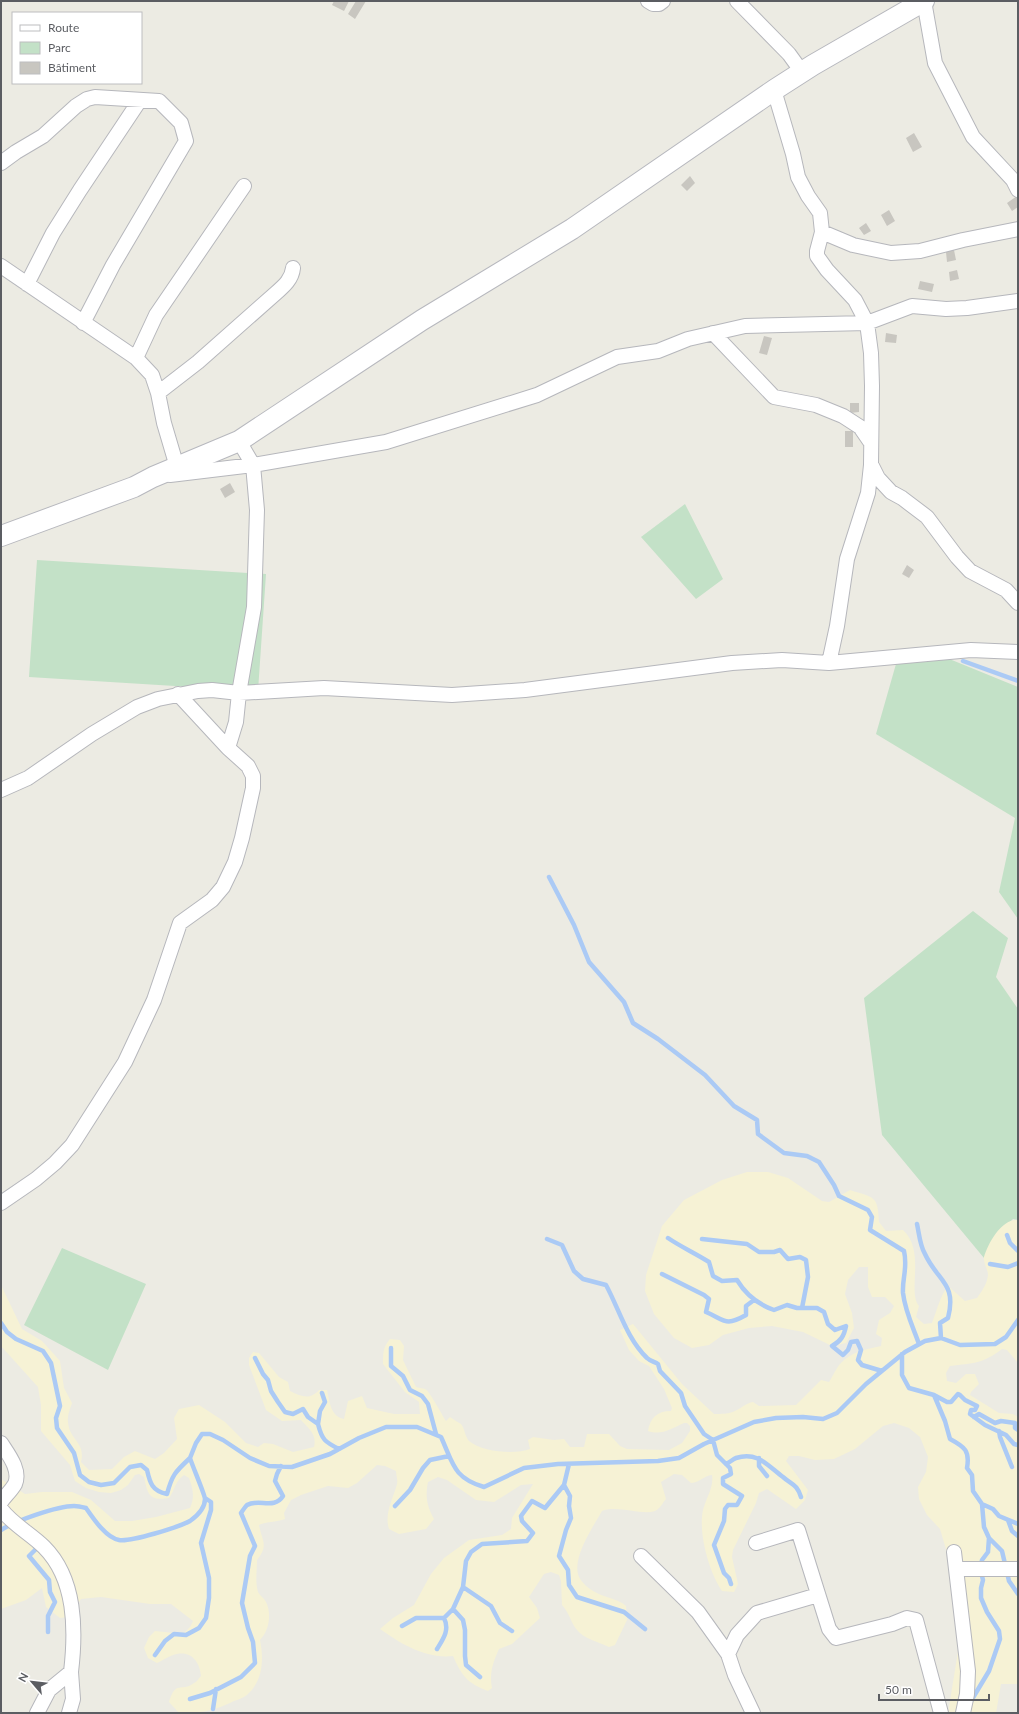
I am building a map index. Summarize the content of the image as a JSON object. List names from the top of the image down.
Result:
{
  "legend": ["Route", "Parc", "Bâtiment"],
  "scale_bar": "50 m",
  "north": "top left"
}
